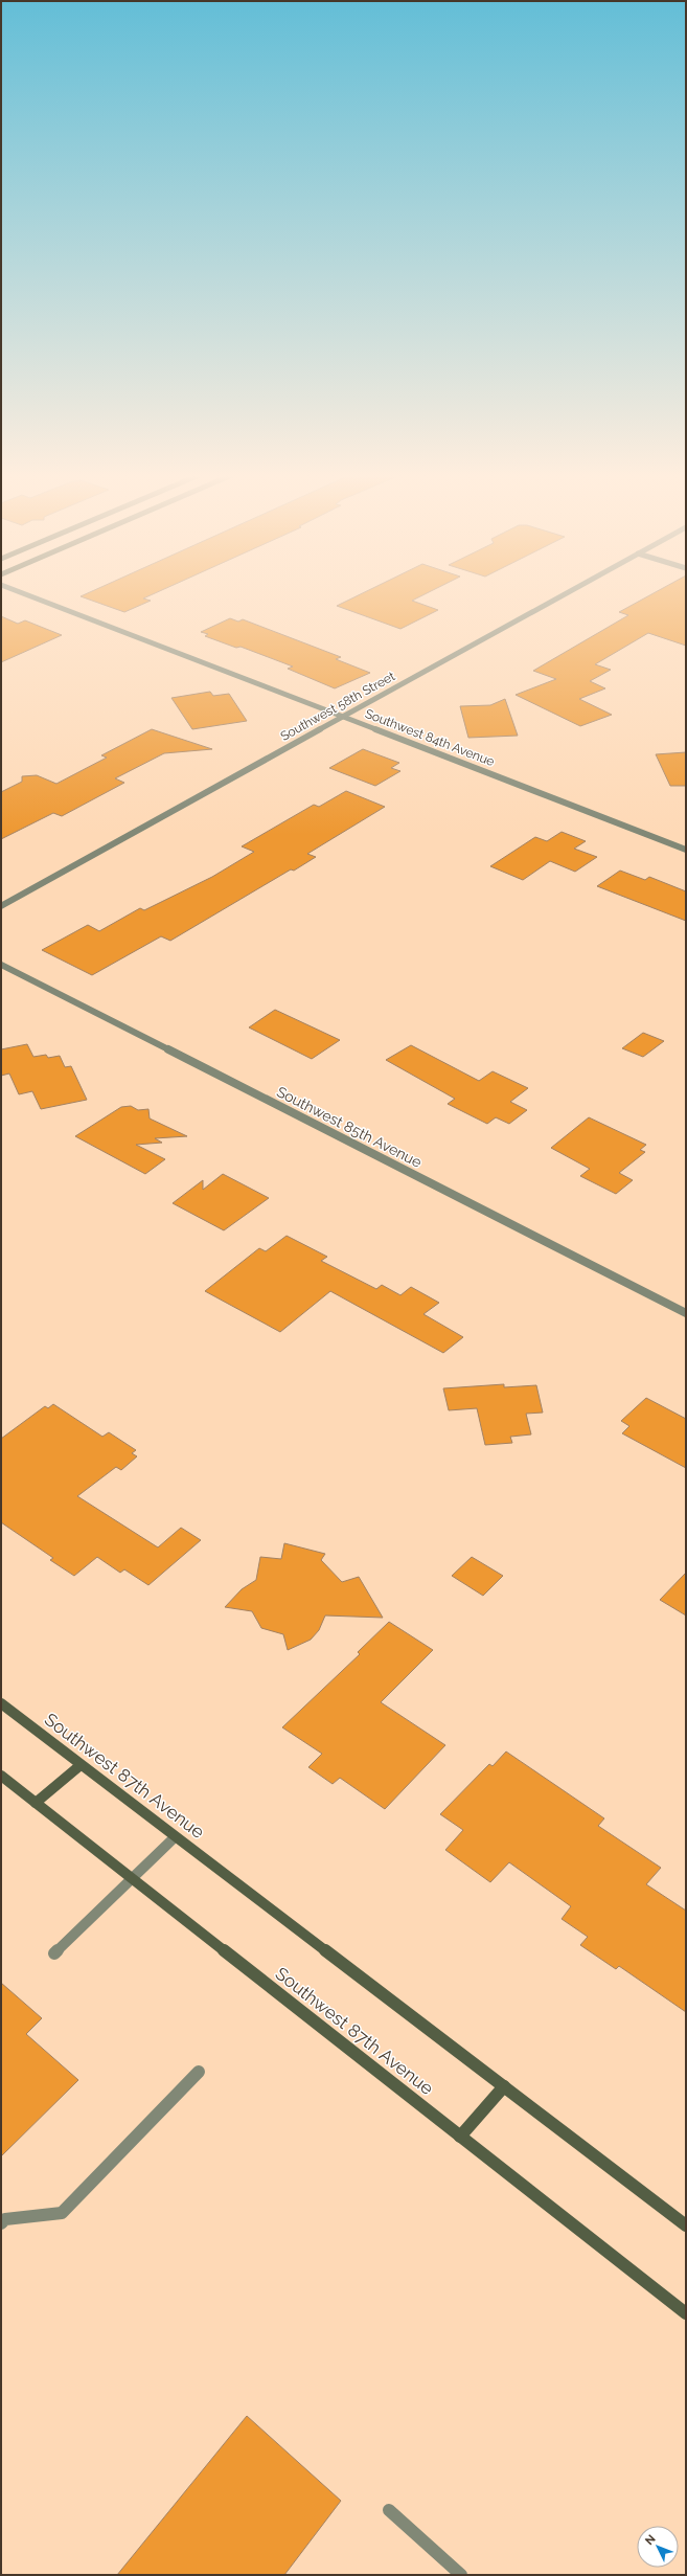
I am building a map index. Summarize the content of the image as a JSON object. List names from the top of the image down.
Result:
{
  "streets": {
    "main road": ["Southwest 87th Avenue"],
    "street": ["Southwest 58th Street", "Southwest 84th Avenue", "Southwest 85th Avenue"]
  },
  "crossings": [
    ["Southwest 58th Street", "Southwest 84th Avenue"]
  ],
  "north": "top left"
}
